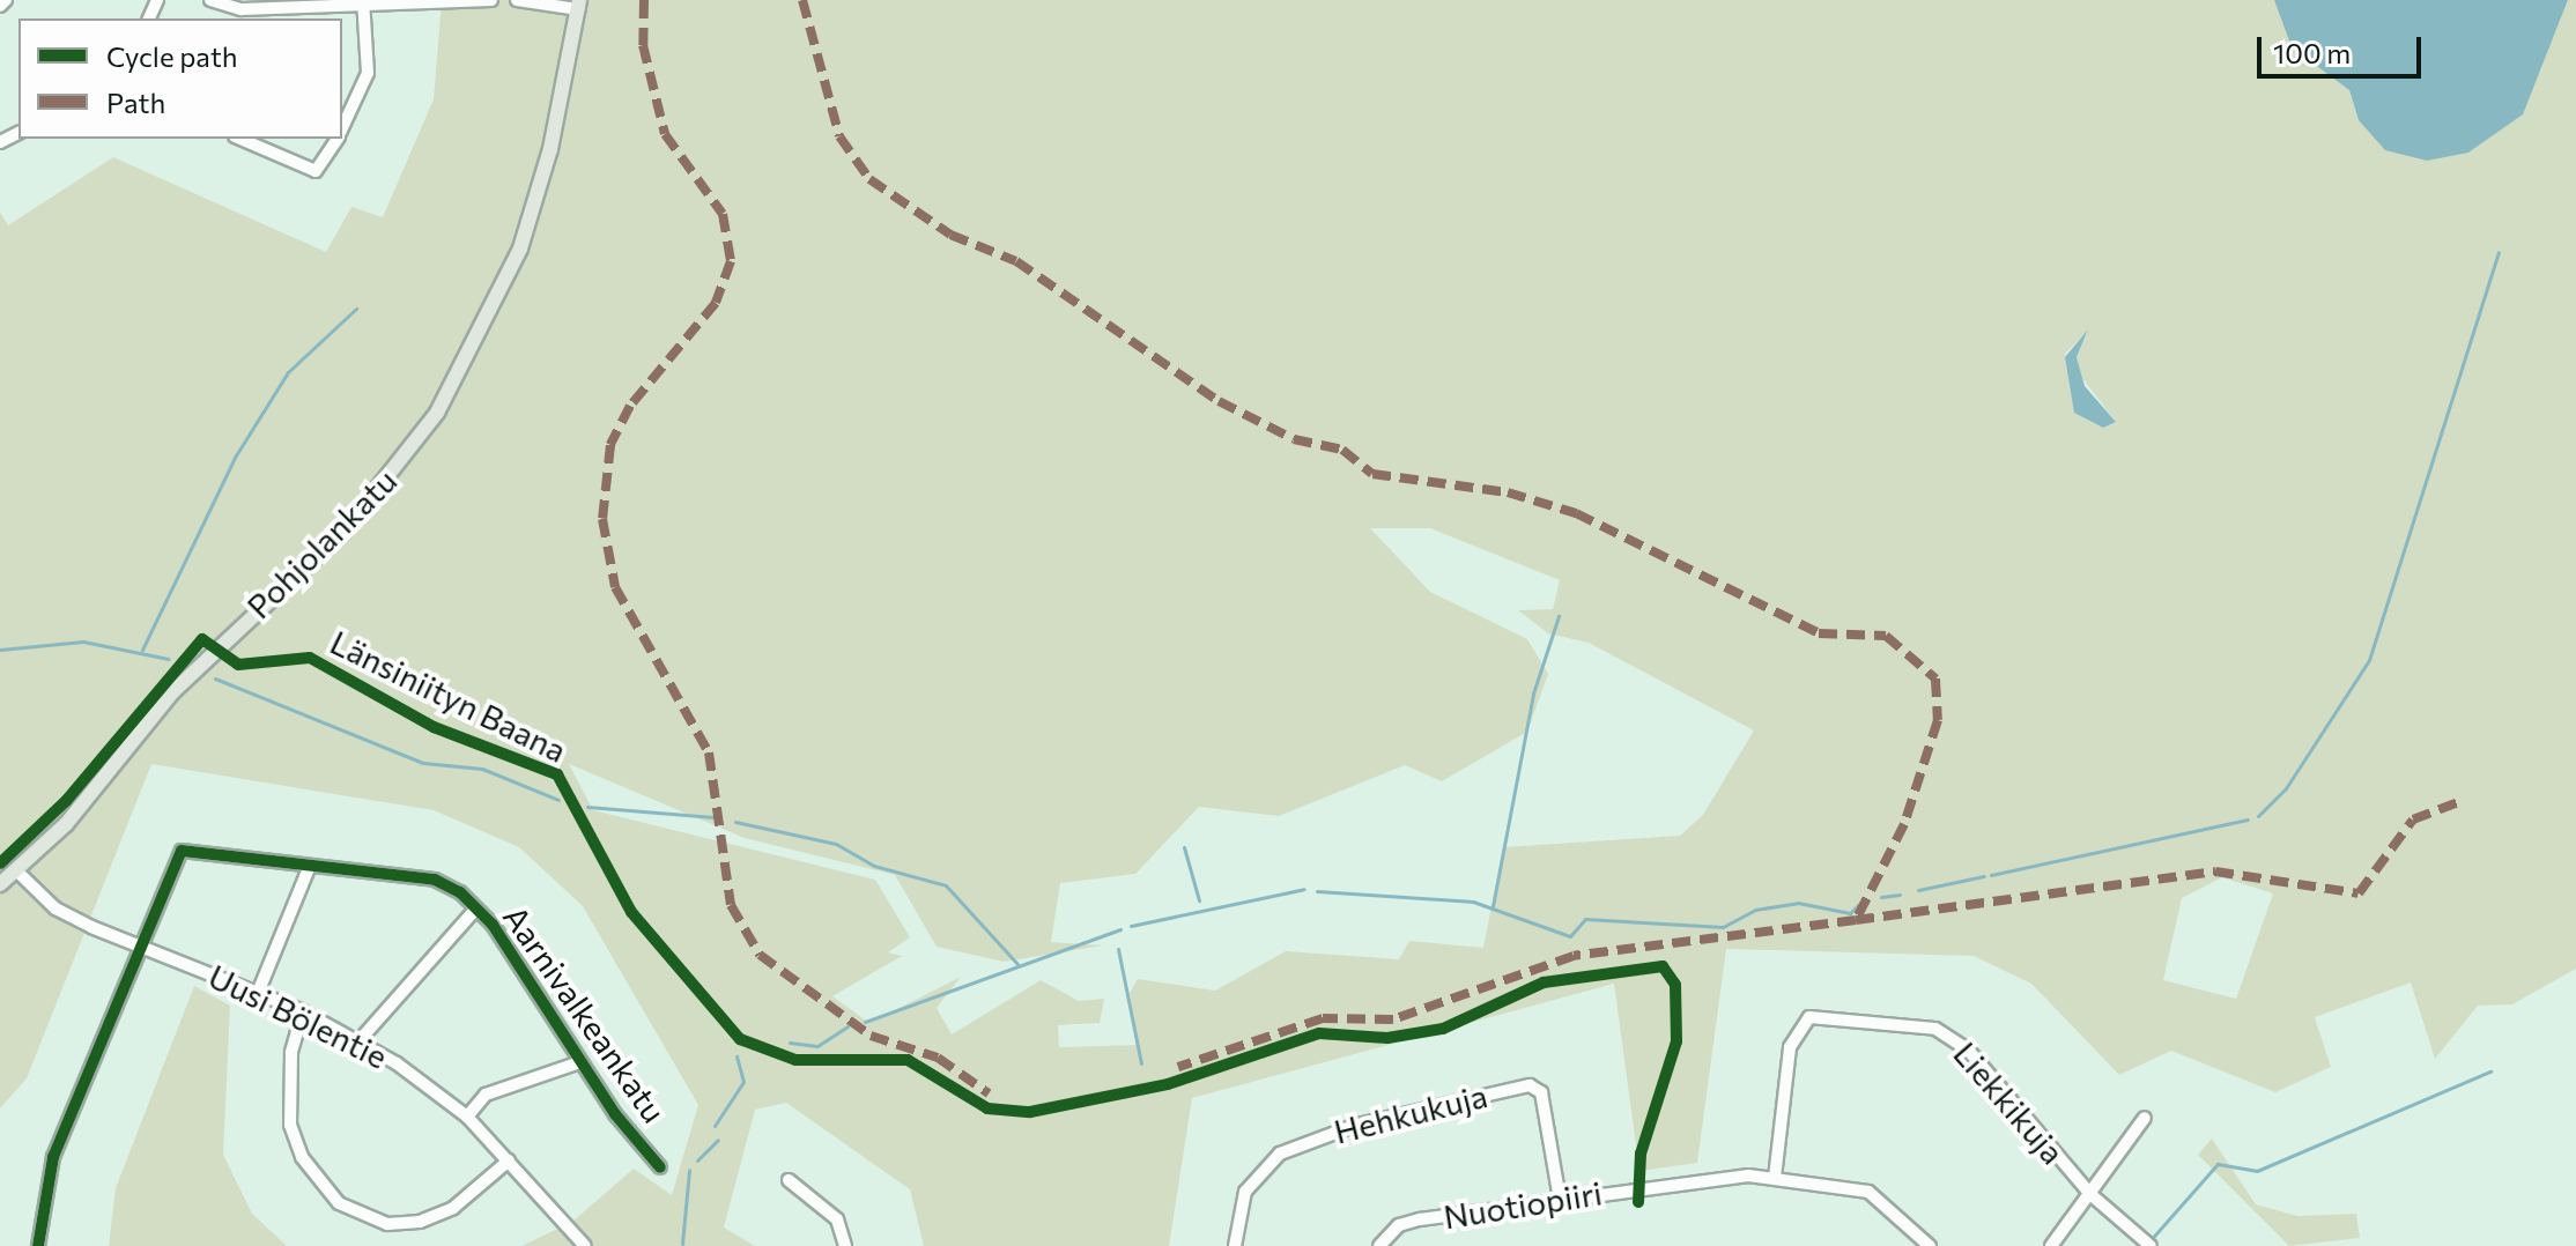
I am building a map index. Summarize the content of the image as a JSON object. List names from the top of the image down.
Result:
{
  "streets": {
    "main road": ["Pohjolankatu"],
    "street": [
      "Aarnivalkeankatu",
      "Uusi Bölentie",
      "Liekkikuja",
      "Hehkukuja",
      "Nuotiopiiri"
    ],
    "cycle path": ["Länsiniityn Baana"]
  },
  "crossings": [
    ["Pohjolankatu", "Uusi Bölentie"],
    ["Aarnivalkeankatu", "Uusi Bölentie"],
    ["Liekkikuja", "Nuotiopiiri"],
    ["Hehkukuja", "Nuotiopiiri"]
  ],
  "legend": ["Cycle path", "Path"],
  "scale_bar": "100 m"
}
